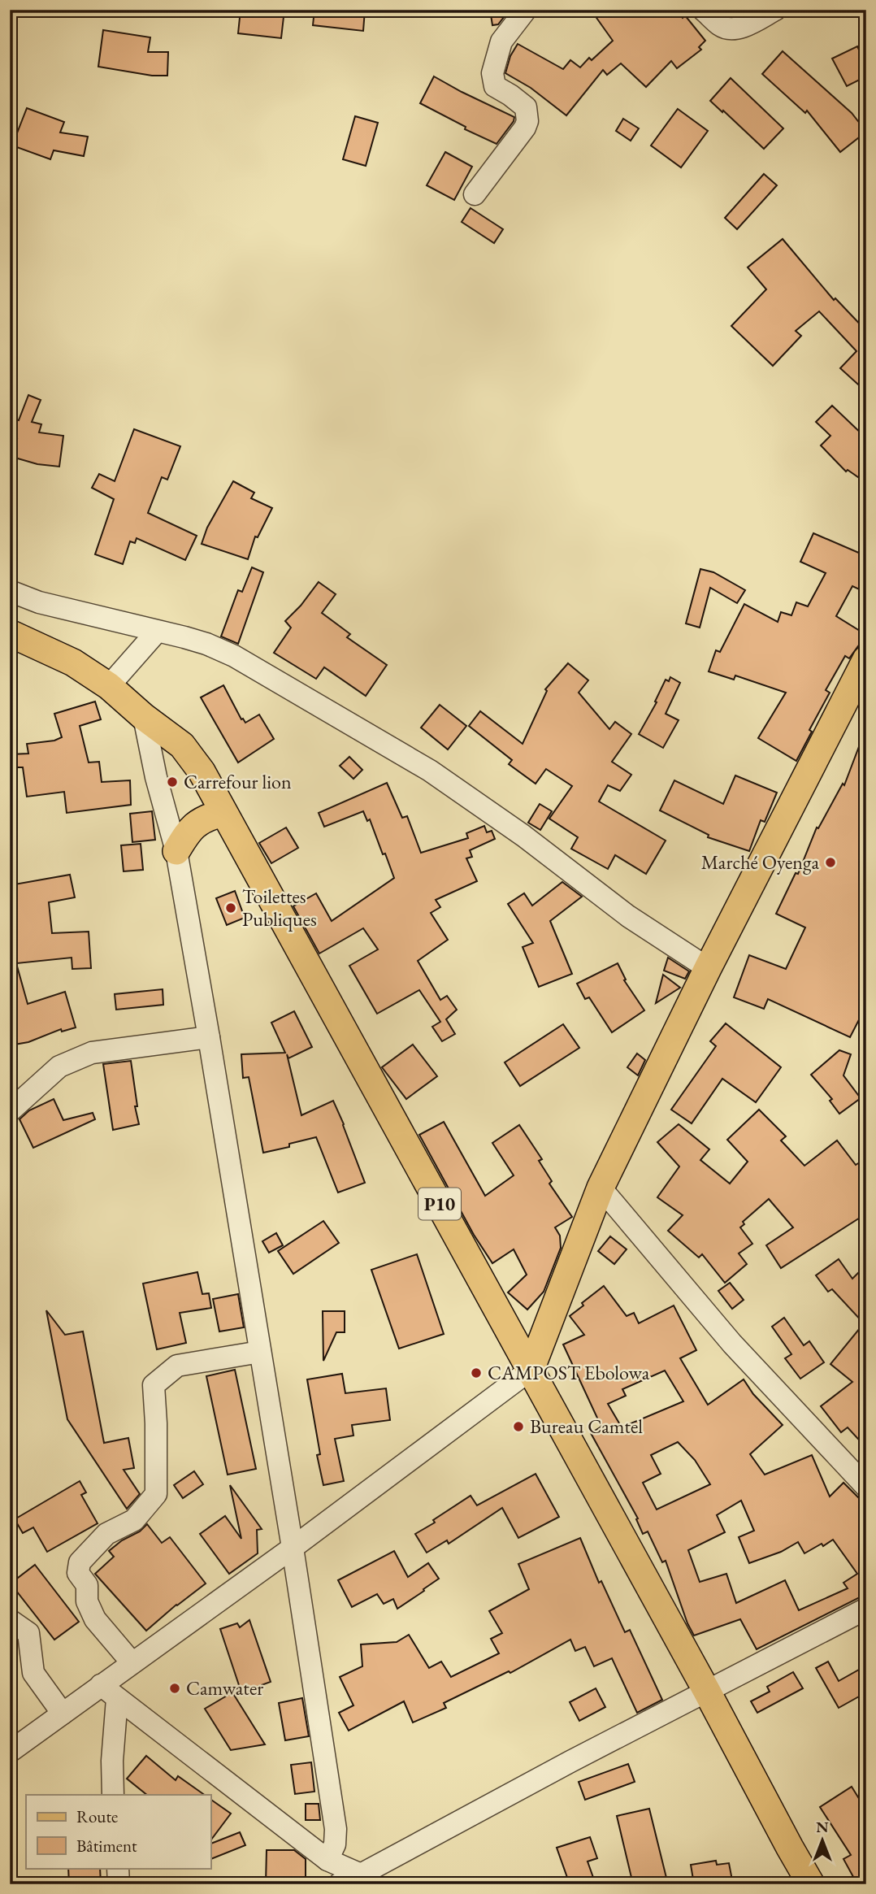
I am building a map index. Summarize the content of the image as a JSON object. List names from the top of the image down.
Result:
{
  "streets": {
    "main road": ["P10"]
  },
  "places": [
    "Carrefour lion",
    "Marché Oyenga",
    "Toilettes Publiques",
    "CAMPOST Ebolowa",
    "Bureau Camtel",
    "Camwater"
  ],
  "legend": ["Route", "Bâtiment"],
  "north": "top"
}
